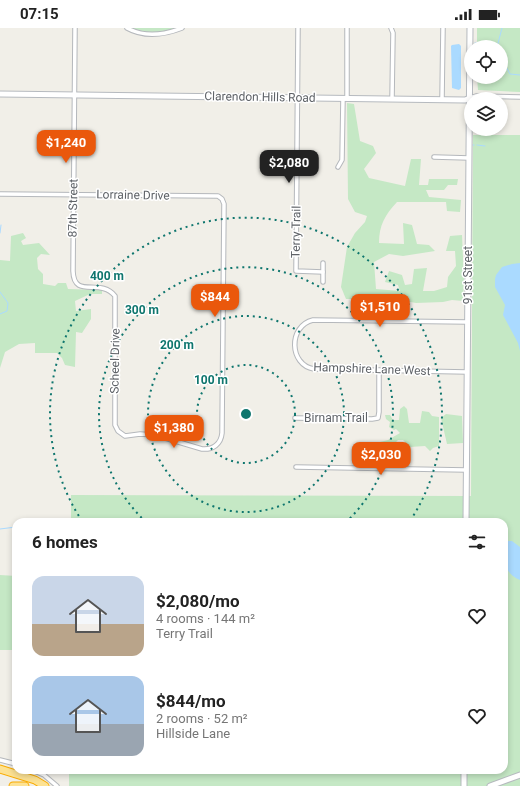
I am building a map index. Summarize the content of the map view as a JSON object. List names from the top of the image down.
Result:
{
  "streets": {
    "main road": ["Clarendon Hills Road", "91st Street"],
    "street": [
      "Lorraine Drive",
      "87th Street",
      "Terry Trail",
      "Scheel Drive",
      "Hampshire Lane West",
      "Birnam Trail"
    ]
  },
  "crossings": [
    ["Clarendon Hills Road", "87th Street"],
    ["Clarendon Hills Road", "Terry Trail"],
    ["Lorraine Drive", "87th Street"],
    ["Lorraine Drive", "Scheel Drive"],
    ["87th Street", "Scheel Drive"],
    ["91st Street", "Hampshire Lane West"],
    ["Hampshire Lane West", "Birnam Trail"]
  ],
  "page": {
    "status": "07:15",
    "price": [
      "$1,240",
      "$2,080",
      "$844",
      "$1,510",
      "$1,380",
      "$2,030"
    ],
    "heading": "6 homes",
    "list": [
      {
        "name": "$2,080/mo",
        "note": "4 rooms · 144 m² · Terry Trail"
      },
      {
        "name": "$844/mo",
        "note": "2 rooms · 52 m² · Hillside Lane"
      }
    ]
  },
  "rings": [
    "400 m",
    "300 m",
    "200 m",
    "100 m"
  ]
}
